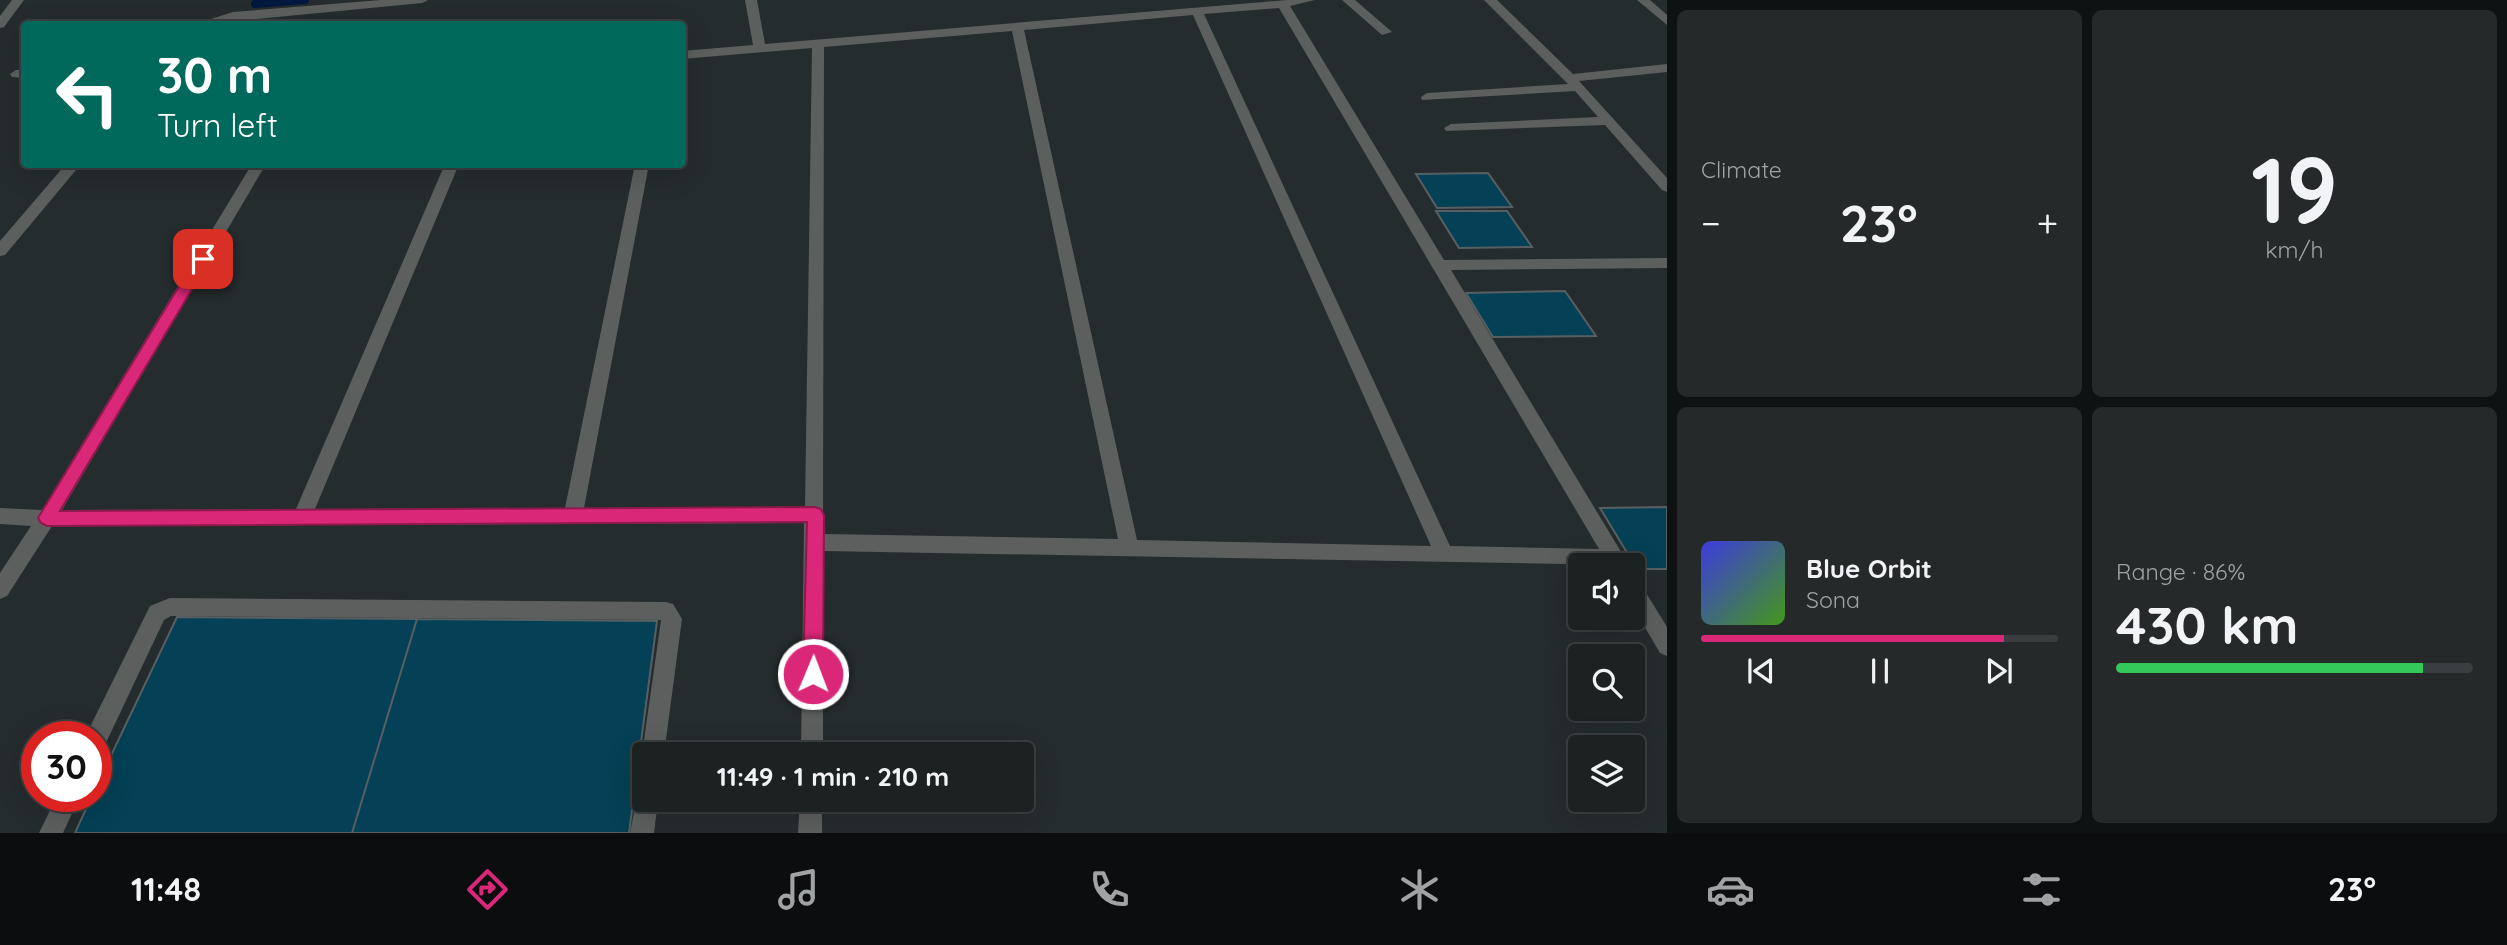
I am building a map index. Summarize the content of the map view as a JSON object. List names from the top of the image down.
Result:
{
  "page": {
    "tile": [
      "Climate",
      ["19", "km/h"],
      ["Range · 86%", "430 km"]
    ],
    "turn": ["30 m", "Turn left"],
    "heat": ["−", "23°", "+"],
    "song": ["Blue Orbit", "Sona"],
    "limit": "30",
    "trip": "11:49 · 1 min · 210 m",
    "tabs": ["11:48", "23°"]
  }
}
